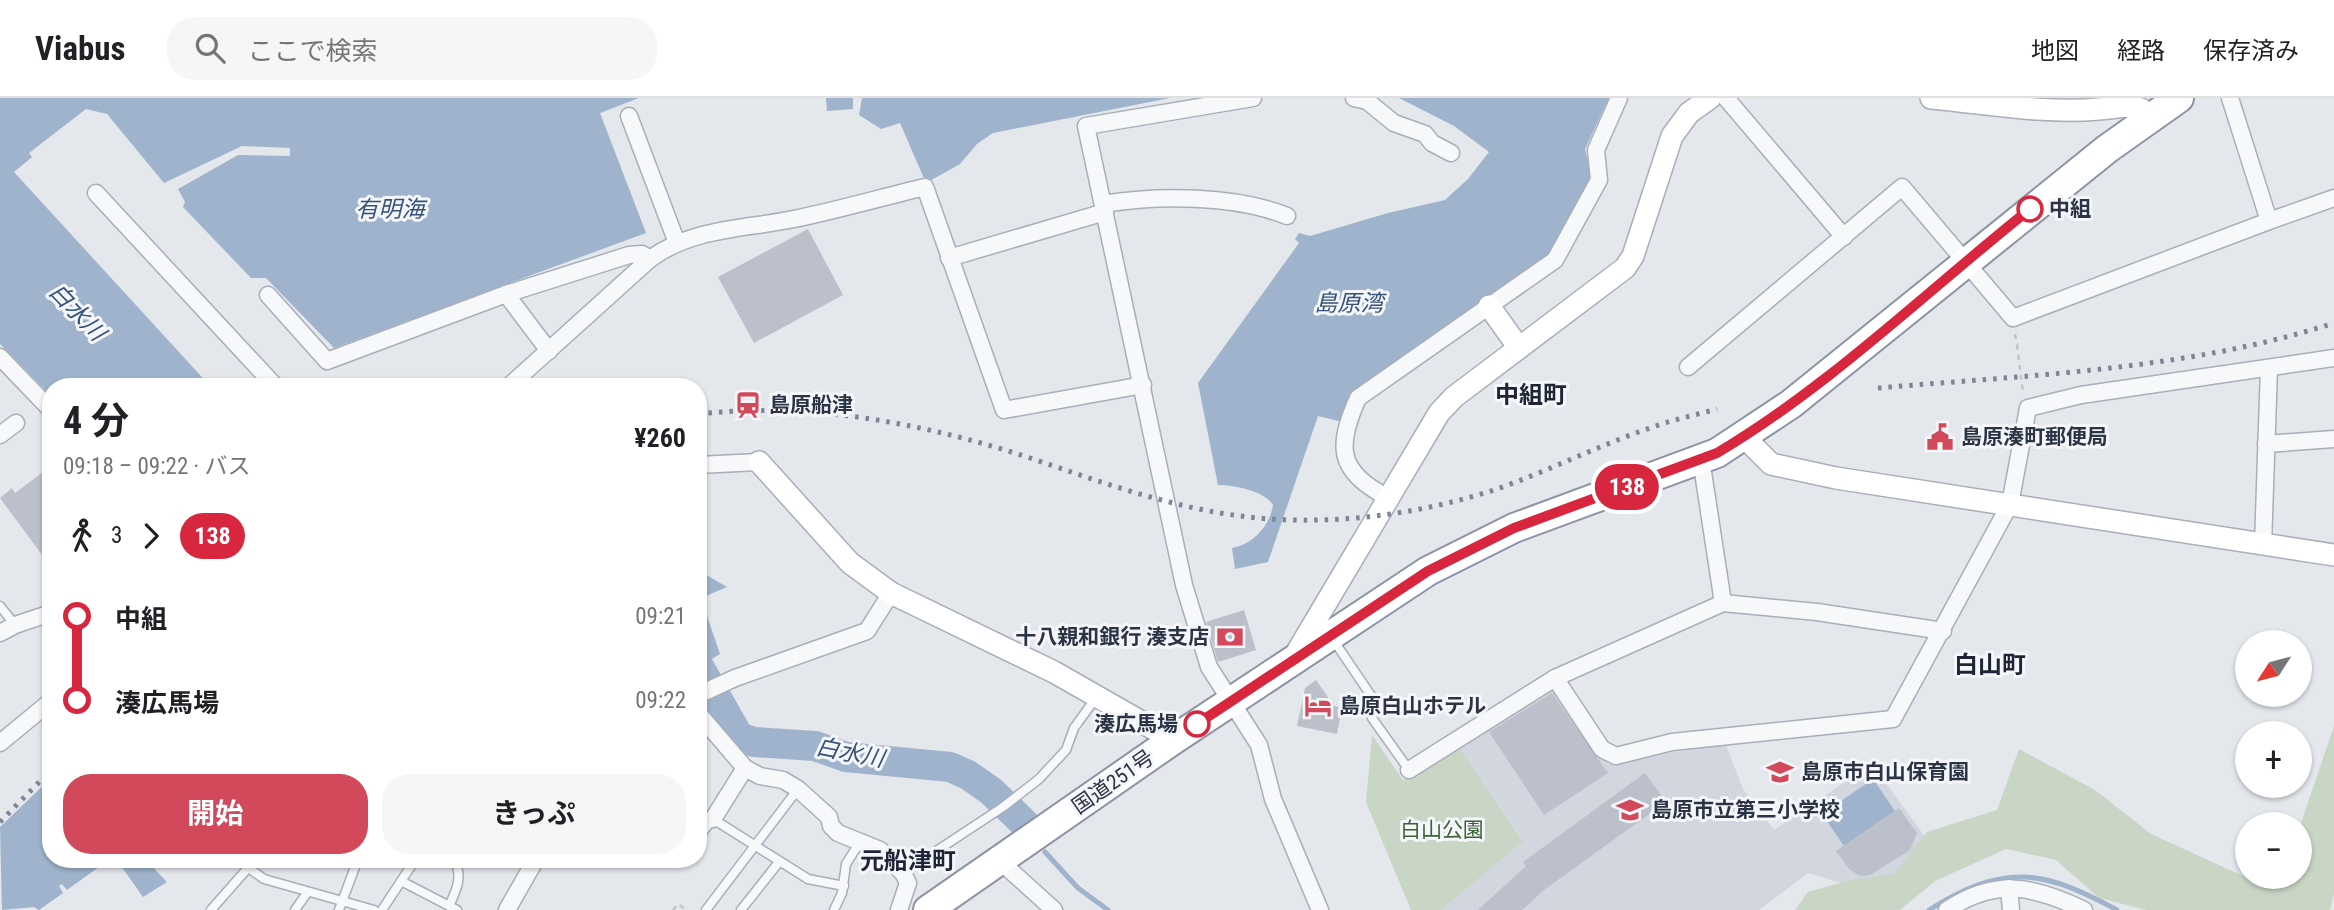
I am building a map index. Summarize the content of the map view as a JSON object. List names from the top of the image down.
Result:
{
  "streets": {
    "highway": ["国道251号"]
  },
  "districts": ["中組町", "白山町", "元船津町"],
  "water": ["有明海", "島原湾", "白水川"],
  "parks": ["白山公園"],
  "places": {
    "other": ["中組", "湊広馬場"],
    "station": ["島原船津"],
    "public building": ["島原湊町郵便局"],
    "bank": ["十八親和銀行 湊支店"],
    "hotel": ["島原白山ホテル"],
    "school or university": ["島原市白山保育園", "島原市立第三小学校"]
  },
  "lines": ["bus line 138"],
  "north": "bottom left",
  "page": {
    "header": "Viabus",
    "search": "ここで検索",
    "nav": ["地図", "経路", "保存済み"],
    "on_map": "138",
    "heading": ["4 分", "09:18 – 09:22 · バス", "¥260"],
    "legs": ["3", "138"],
    "list": [
      {
        "name": "中組",
        "value": "09:21"
      },
      {
        "name": "湊広馬場",
        "value": "09:22"
      }
    ],
    "map_buttons": ["+", "−"],
    "buttons": ["開始", "きっぷ"]
  }
}
